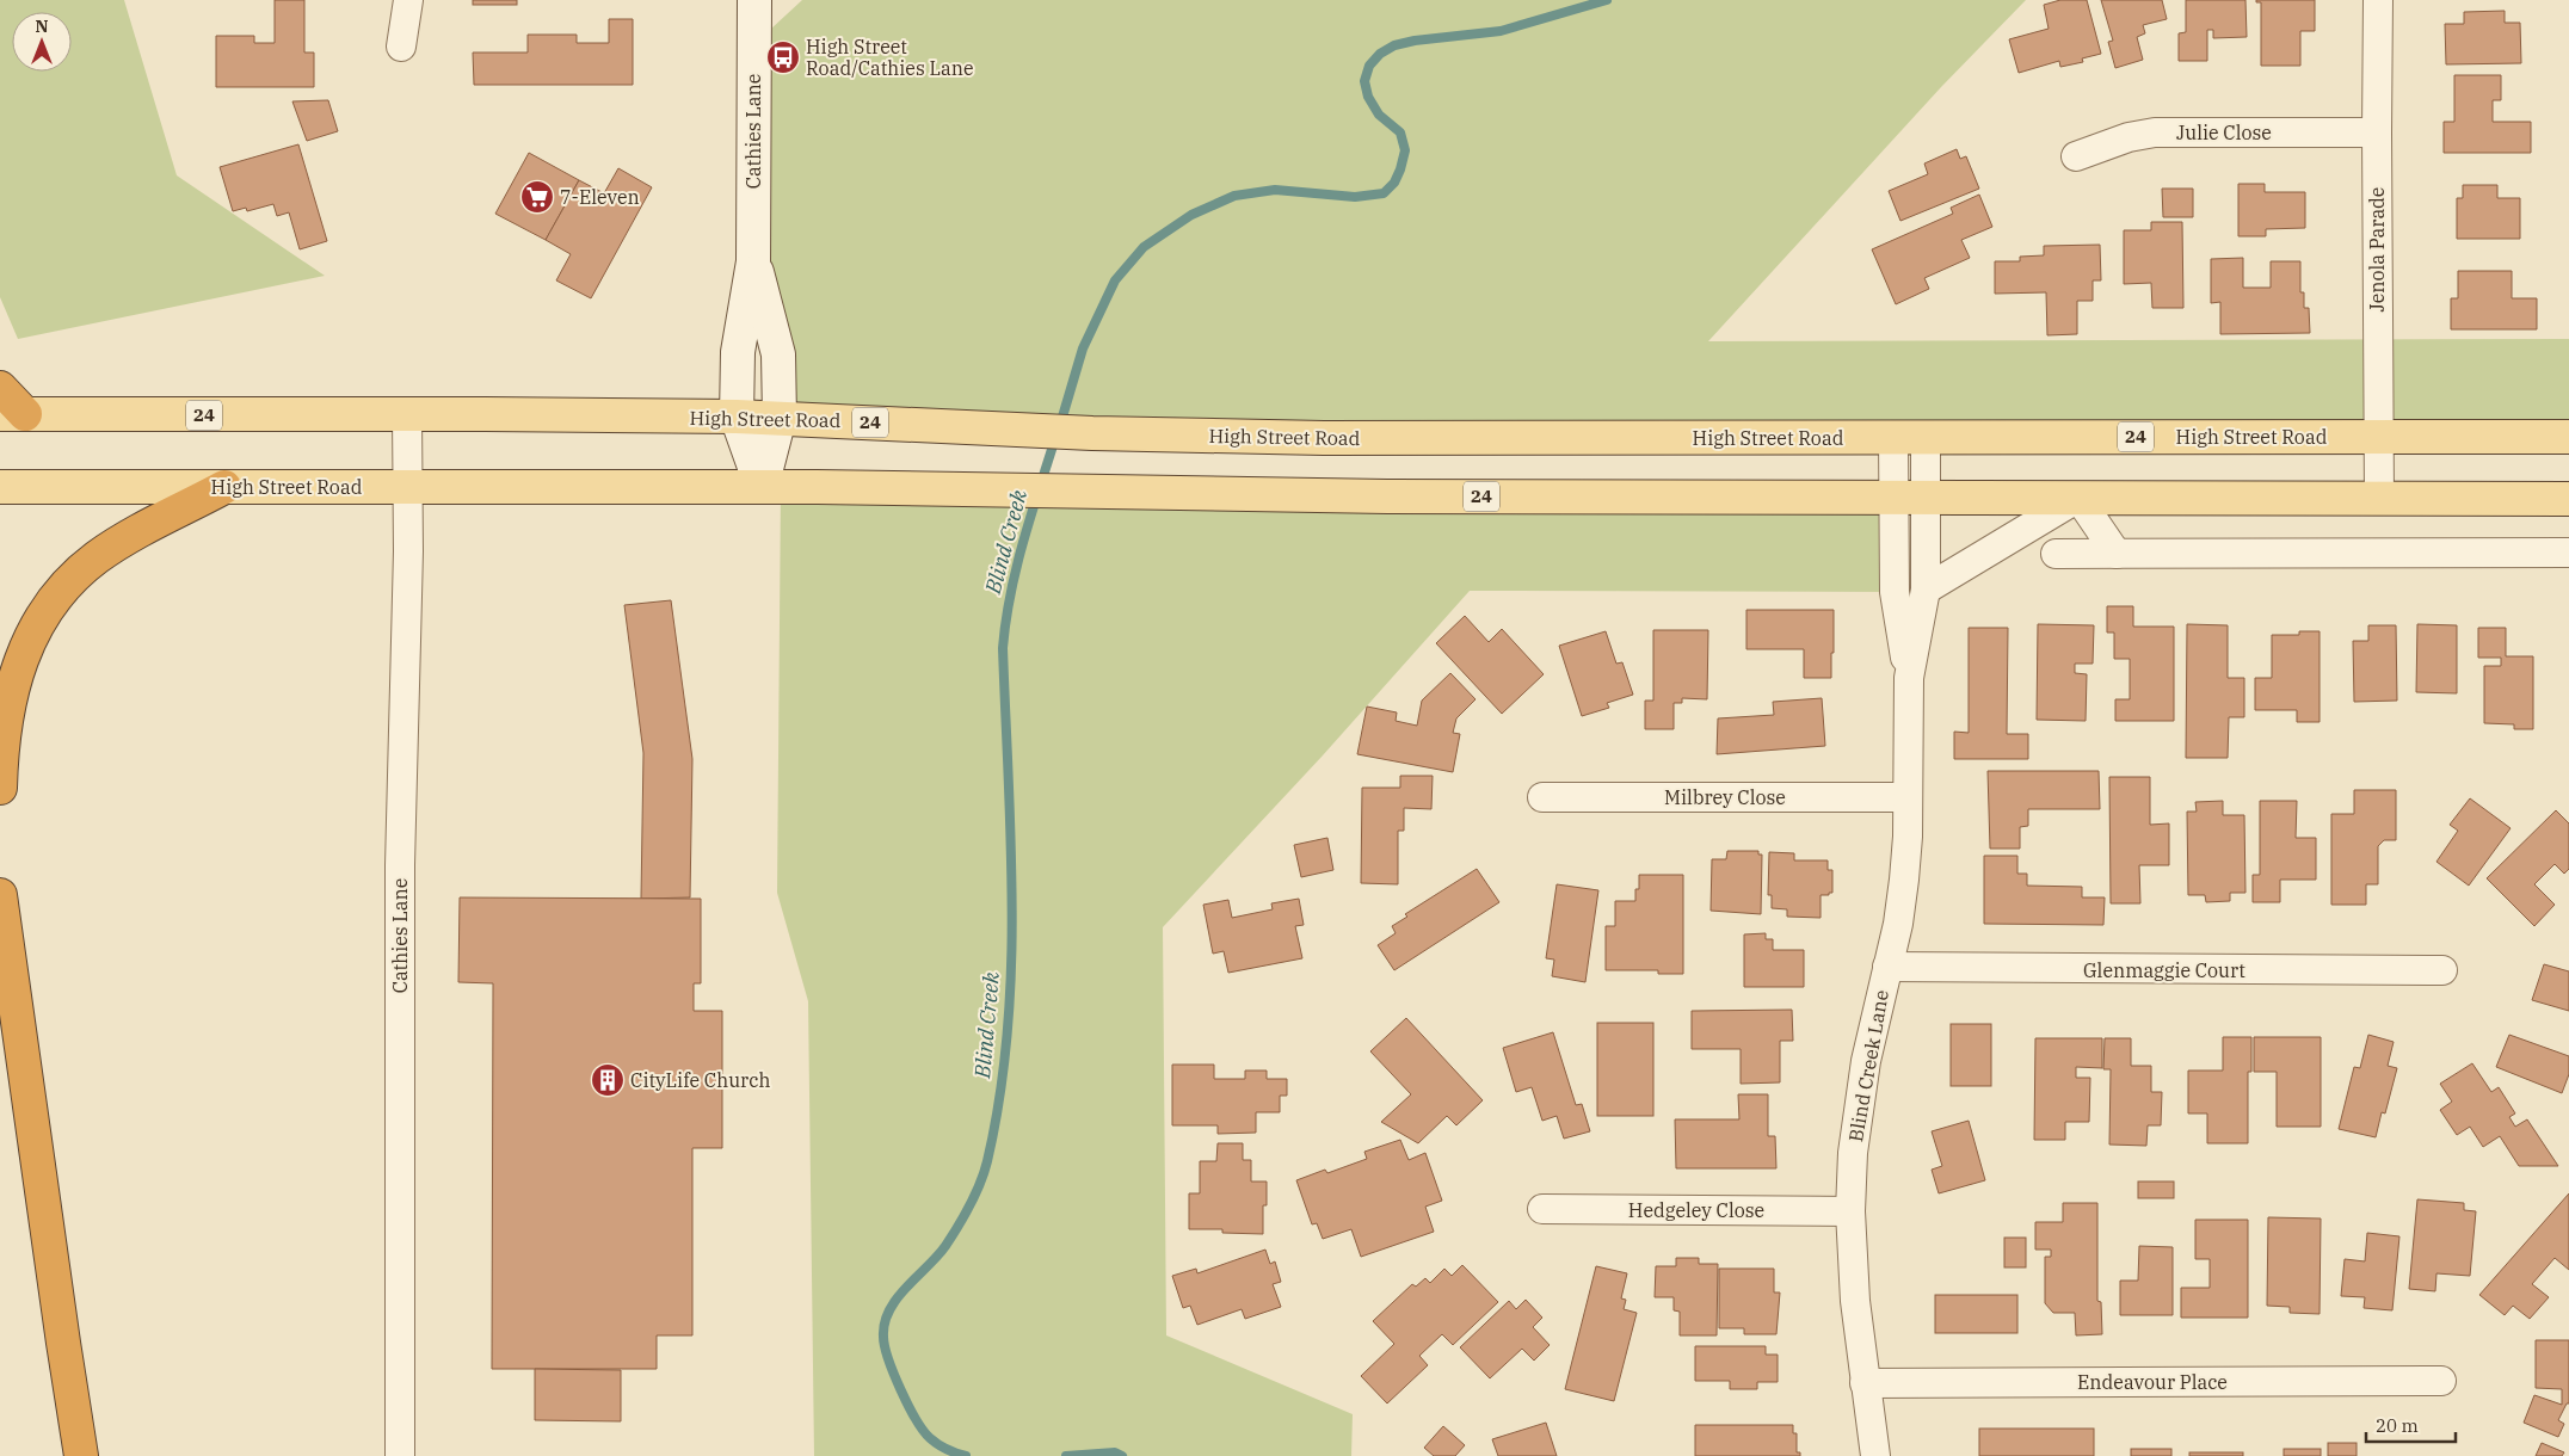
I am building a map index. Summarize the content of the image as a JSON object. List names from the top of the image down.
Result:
{
  "streets": {
    "main road": ["24", "High Street Road"],
    "street": [
      "Cathies Lane",
      "Julie Close",
      "Jenola Parade",
      "Milbrey Close",
      "Glenmaggie Court",
      "Blind Creek Lane",
      "Hedgeley Close",
      "Endeavour Place"
    ]
  },
  "crossings": [
    ["Cathies Lane", "High Street Road"],
    ["Julie Close", "Jenola Parade"],
    ["Jenola Parade", "High Street Road"],
    ["High Street Road", "Blind Creek Lane"],
    ["Milbrey Close", "Blind Creek Lane"],
    ["Glenmaggie Court", "Blind Creek Lane"],
    ["Blind Creek Lane", "Hedgeley Close"],
    ["Blind Creek Lane", "Endeavour Place"]
  ],
  "water": ["Blind Creek"],
  "places": {
    "bus stop": ["High Street Road/Cathies Lane"],
    "supermarket": ["7-Eleven"],
    "building": ["CityLife Church"]
  },
  "scale_bar": "20 m",
  "north": "top"
}
